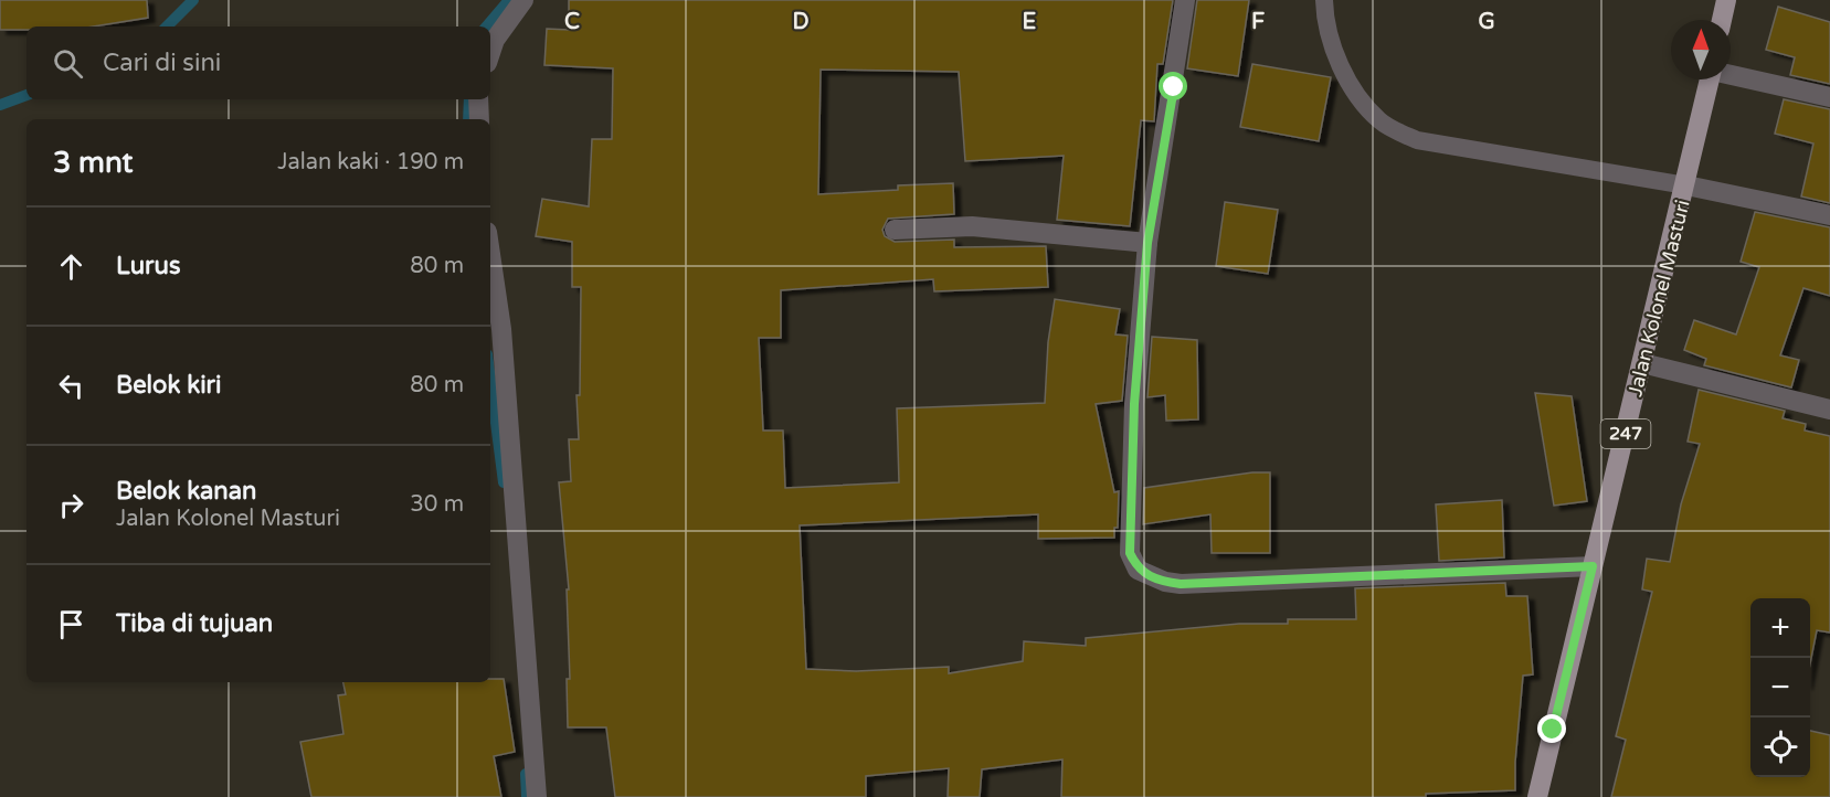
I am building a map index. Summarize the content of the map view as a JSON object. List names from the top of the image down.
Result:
{
  "streets": {
    "main road": ["Jalan Kolonel Masturi", "247"]
  },
  "north": "top",
  "page": {
    "search": "Cari di sini",
    "heading": ["3 mnt", "Jalan kaki · 190 m"],
    "list": [
      ["Lurus", "80 m"],
      ["Belok kiri", "80 m"],
      ["Belok kanan", "Jalan Kolonel Masturi", "30 m"],
      "Tiba di tujuan"
    ],
    "map_buttons": ["+", "−"]
  },
  "grid": {
    "columns": [
      "C",
      "D",
      "E",
      "F",
      "G"
    ]
  }
}
